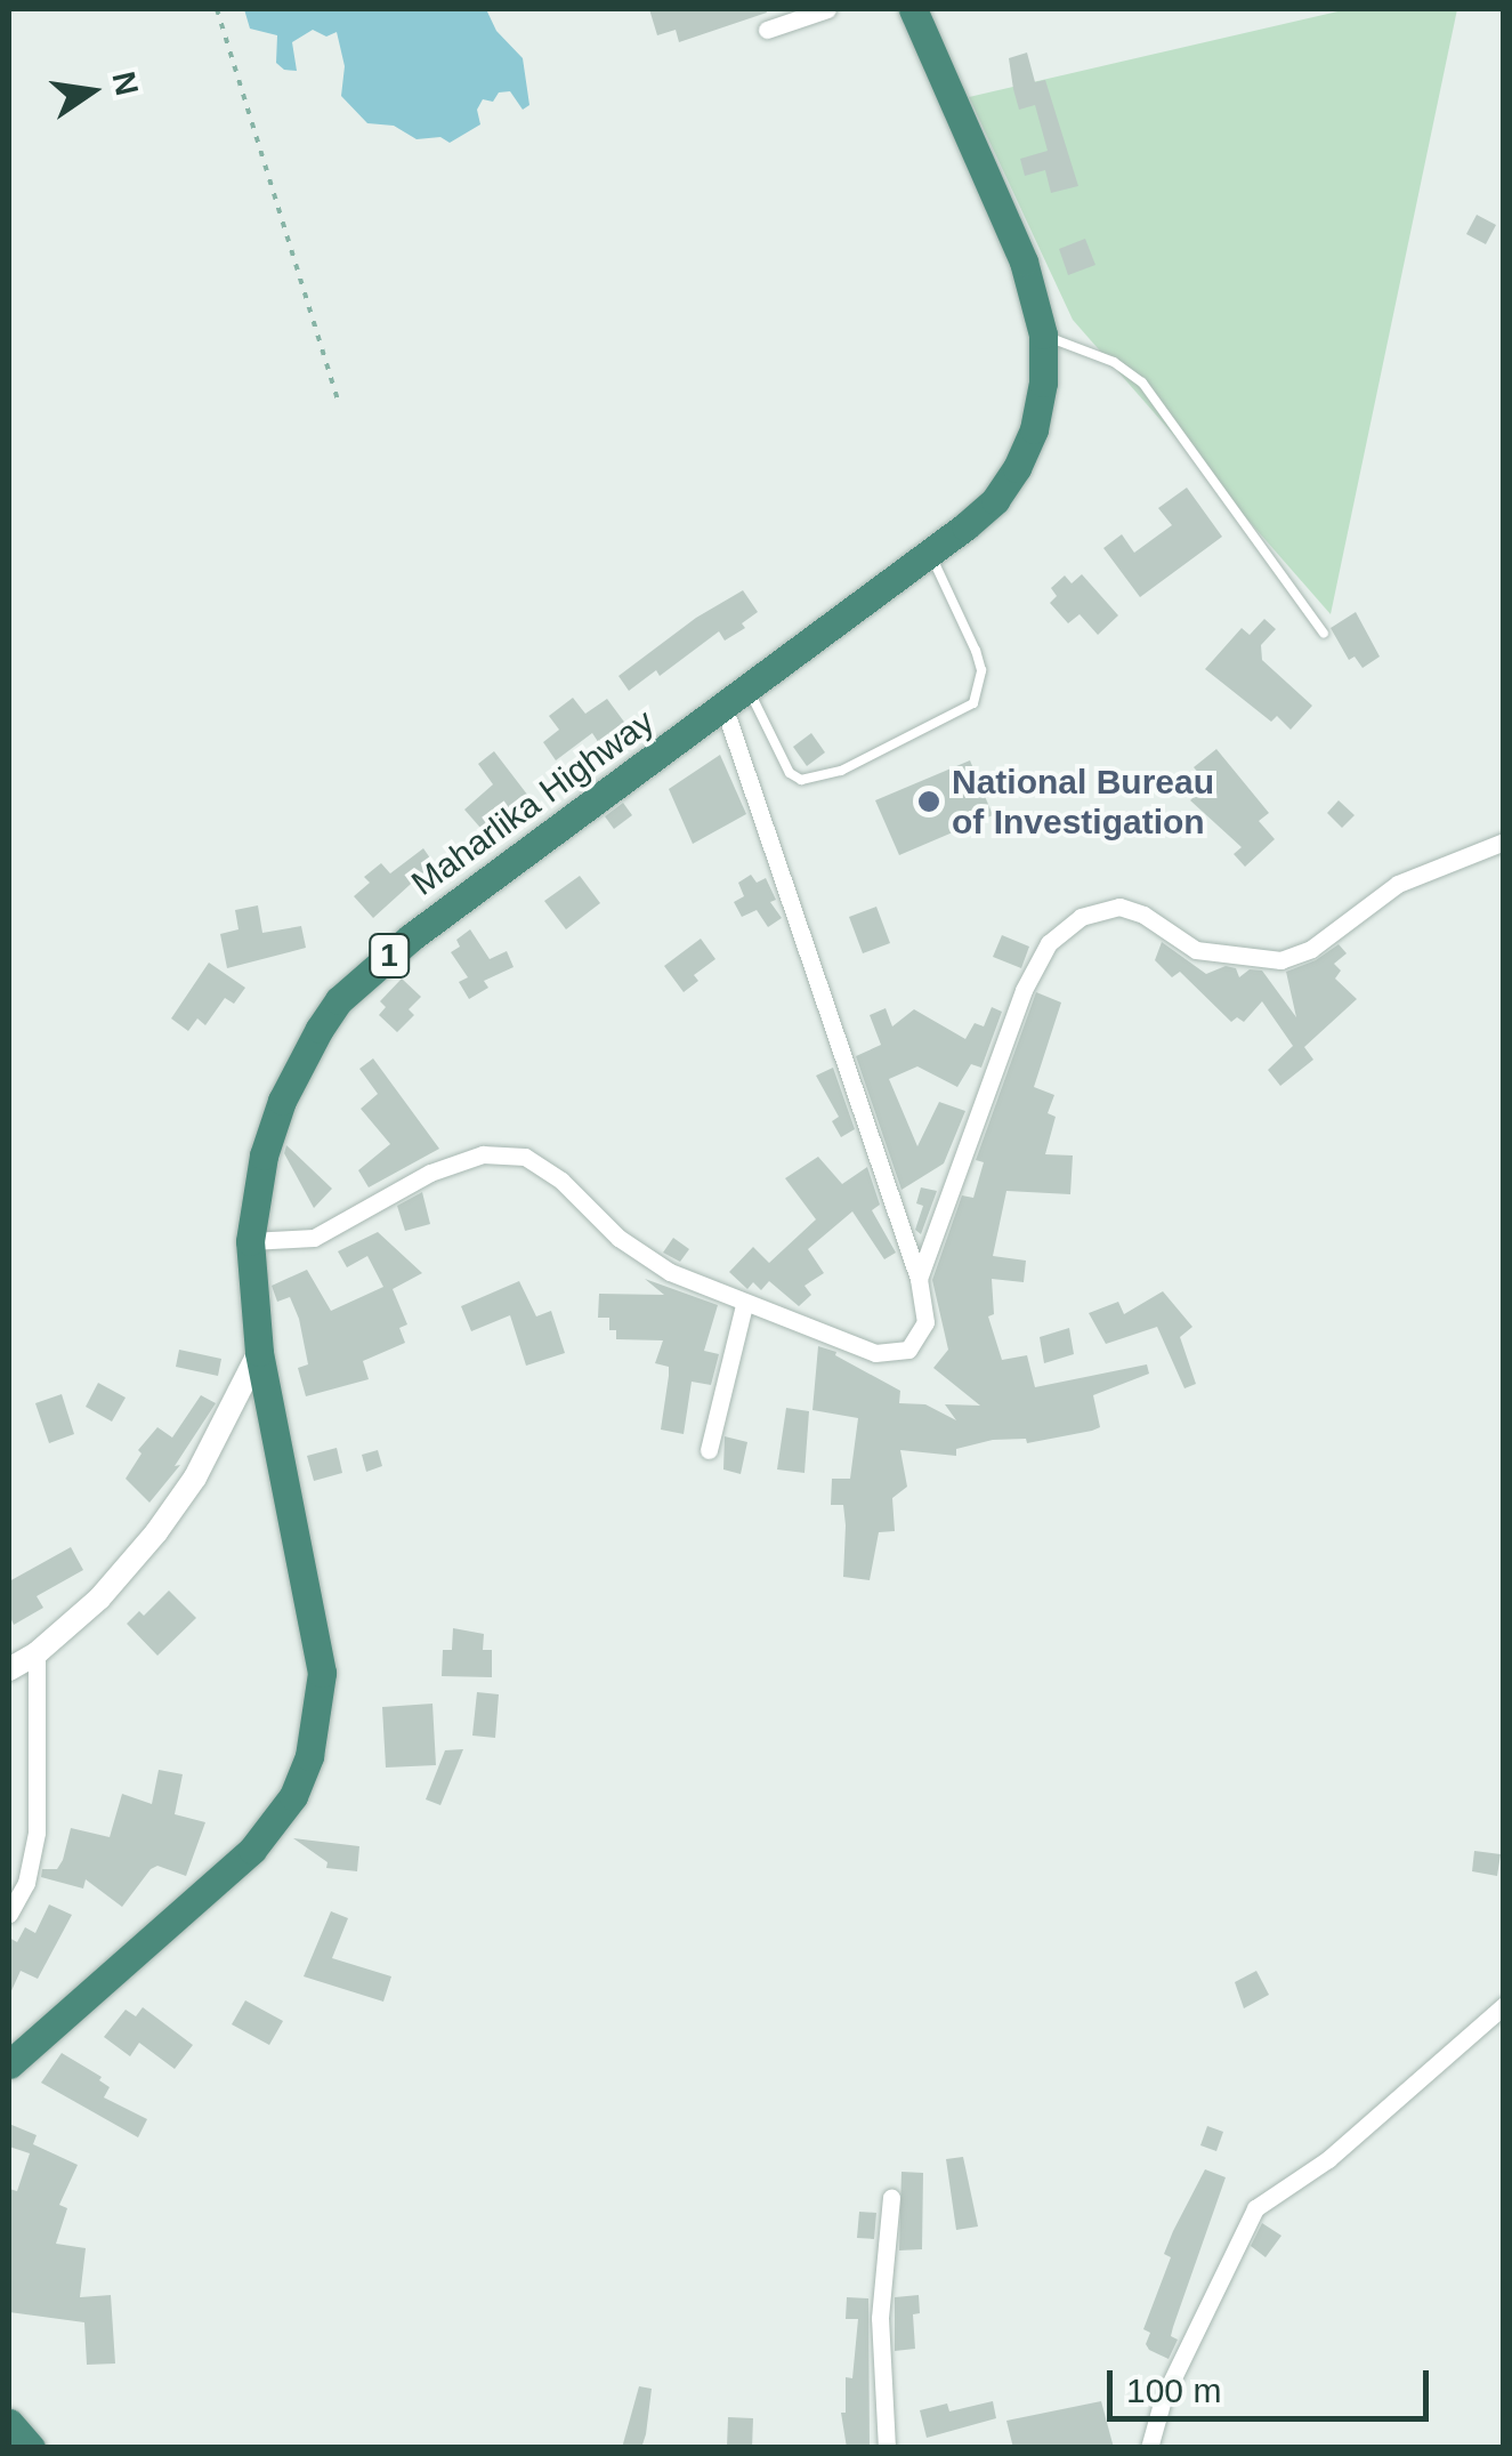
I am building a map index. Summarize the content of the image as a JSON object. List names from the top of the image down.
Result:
{
  "streets": {
    "highway": ["Maharlika Highway", "1"]
  },
  "places": ["National Bureau of Investigation"],
  "scale_bar": "100 m",
  "north": "right"
}
